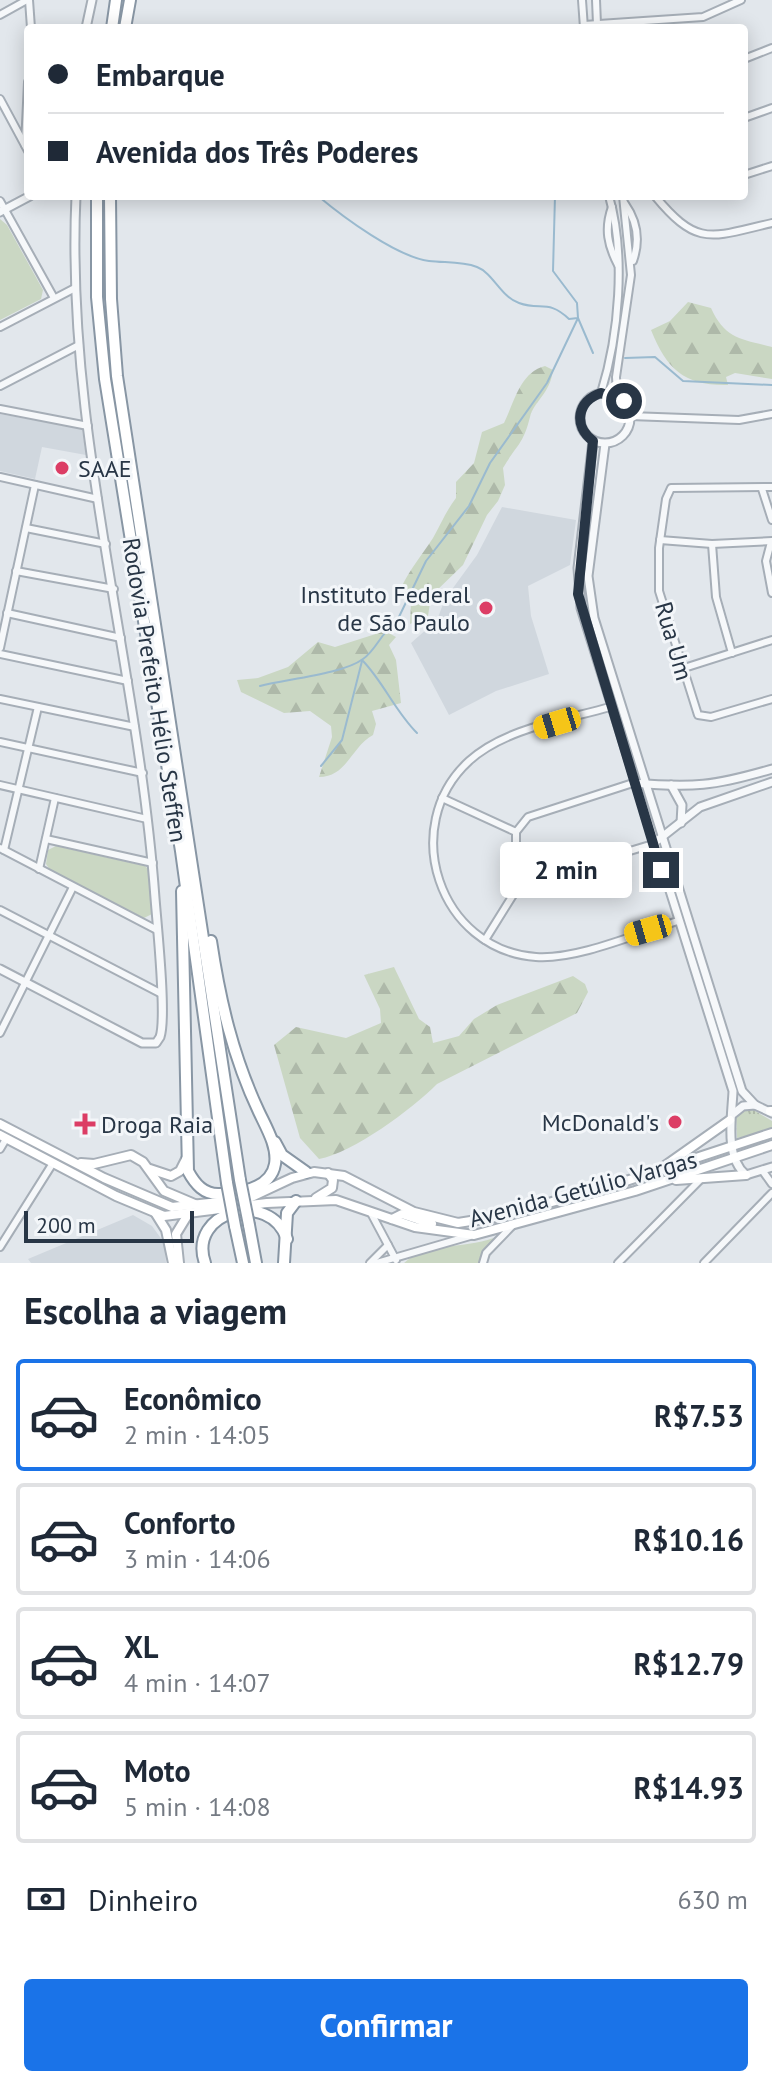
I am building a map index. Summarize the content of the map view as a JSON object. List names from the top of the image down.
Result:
{
  "streets": {
    "highway": ["Rodovia Prefeito Hélio Steffen"],
    "main road": ["Avenida Getúlio Vargas"],
    "street": ["Rua Um"]
  },
  "places": {
    "other": ["SAAE", "Instituto Federal de São Paulo", "McDonald's"],
    "health": ["Droga Raia"]
  },
  "scale_bar": "200 m",
  "page": {
    "banner": ["Embarque", "Avenida dos Três Poderes"],
    "bubble": "2 min",
    "scale": "200 m",
    "heading": "Escolha a viagem",
    "list": [
      {
        "name": "Econômico",
        "note": "2 min · 14:05",
        "value": "R$7.53"
      },
      {
        "name": "Conforto",
        "note": "3 min · 14:06",
        "value": "R$10.16"
      },
      {
        "name": "XL",
        "note": "4 min · 14:07",
        "value": "R$12.79"
      },
      {
        "name": "Moto",
        "note": "5 min · 14:08",
        "value": "R$14.93"
      }
    ],
    "pay": ["Dinheiro", "630 m"],
    "buttons": "Confirmar"
  }
}
